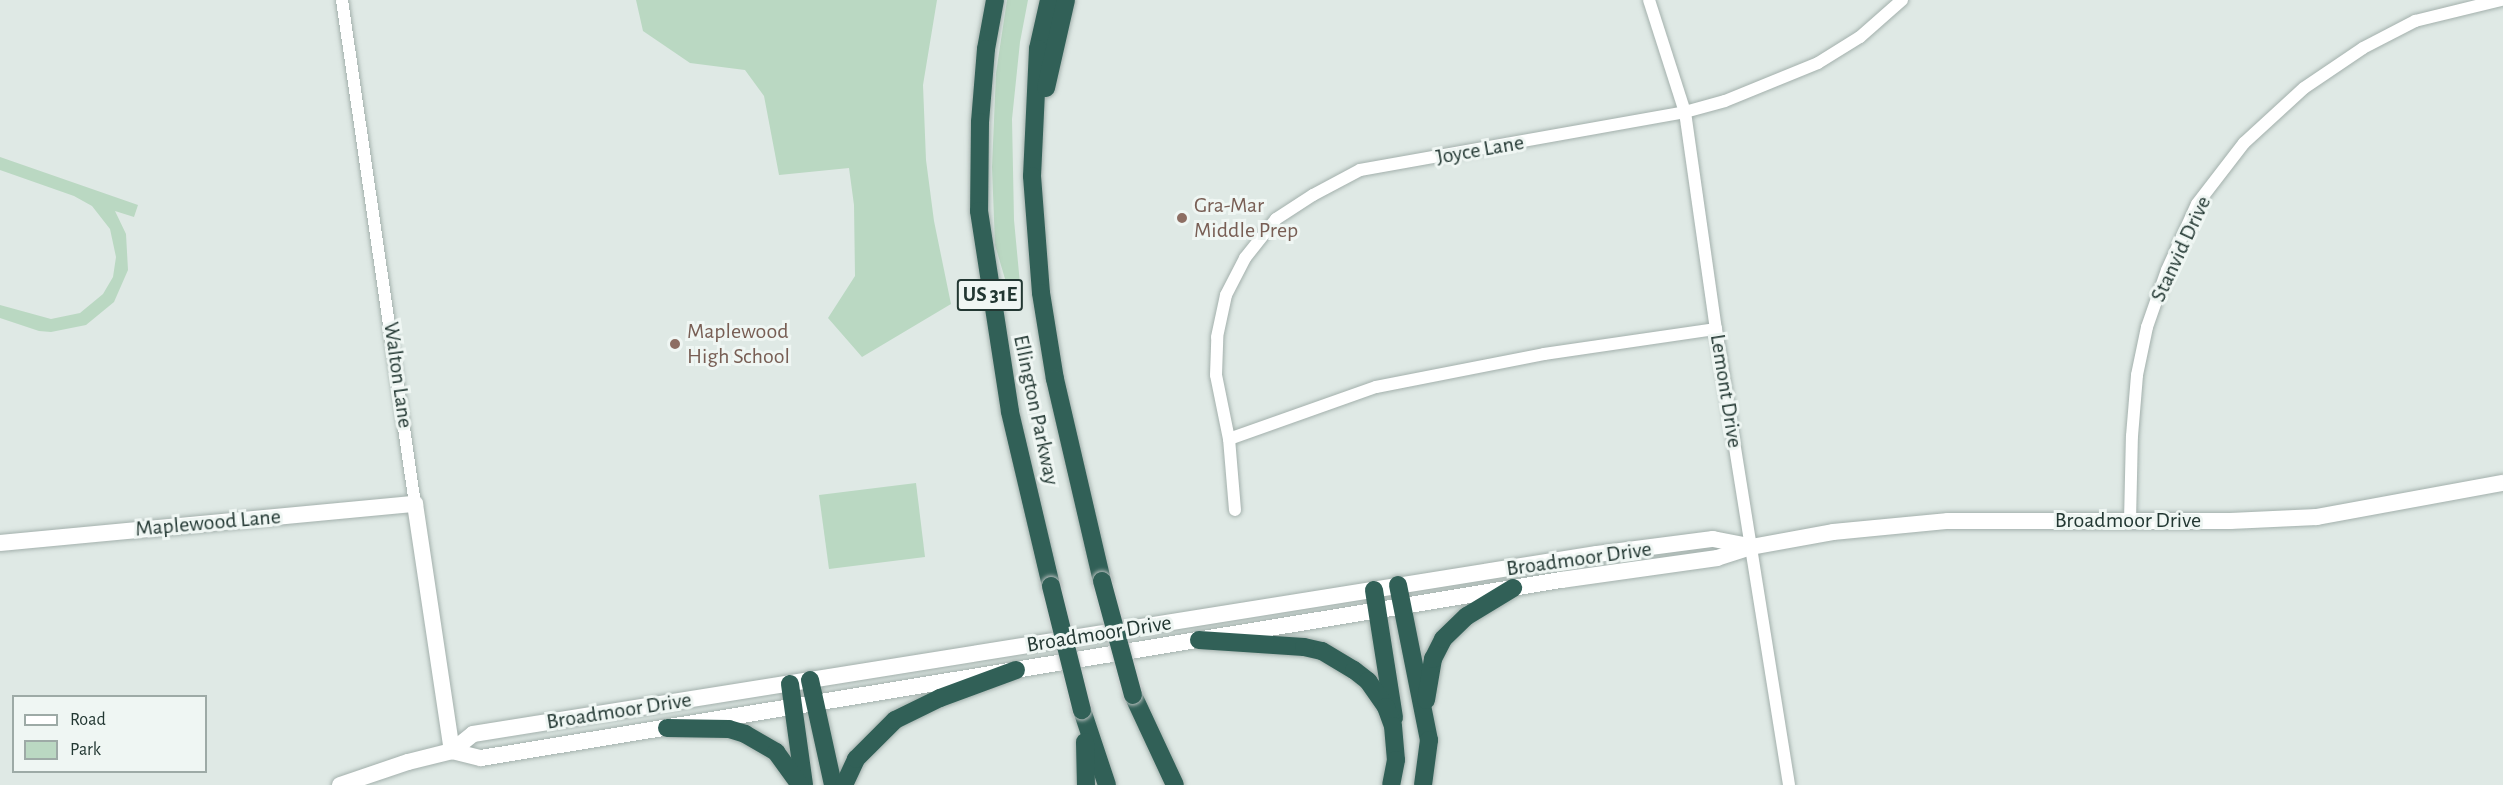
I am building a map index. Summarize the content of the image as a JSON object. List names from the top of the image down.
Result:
{
  "streets": {
    "highway": ["US 31E", "Ellington Parkway"],
    "main road": ["Walton Lane", "Broadmoor Drive", "Maplewood Lane"],
    "street": ["Joyce Lane", "Stanvid Drive", "Lemont Drive"]
  },
  "crossings": [
    ["Joyce Lane", "Lemont Drive"],
    ["Stanvid Drive", "Broadmoor Drive"],
    ["Walton Lane", "Broadmoor Drive"],
    ["Walton Lane", "Maplewood Lane"],
    ["Lemont Drive", "Broadmoor Drive"]
  ],
  "places": ["Gra-Mar Middle Prep", "Maplewood High School"],
  "legend": ["Road", "Park"]
}
